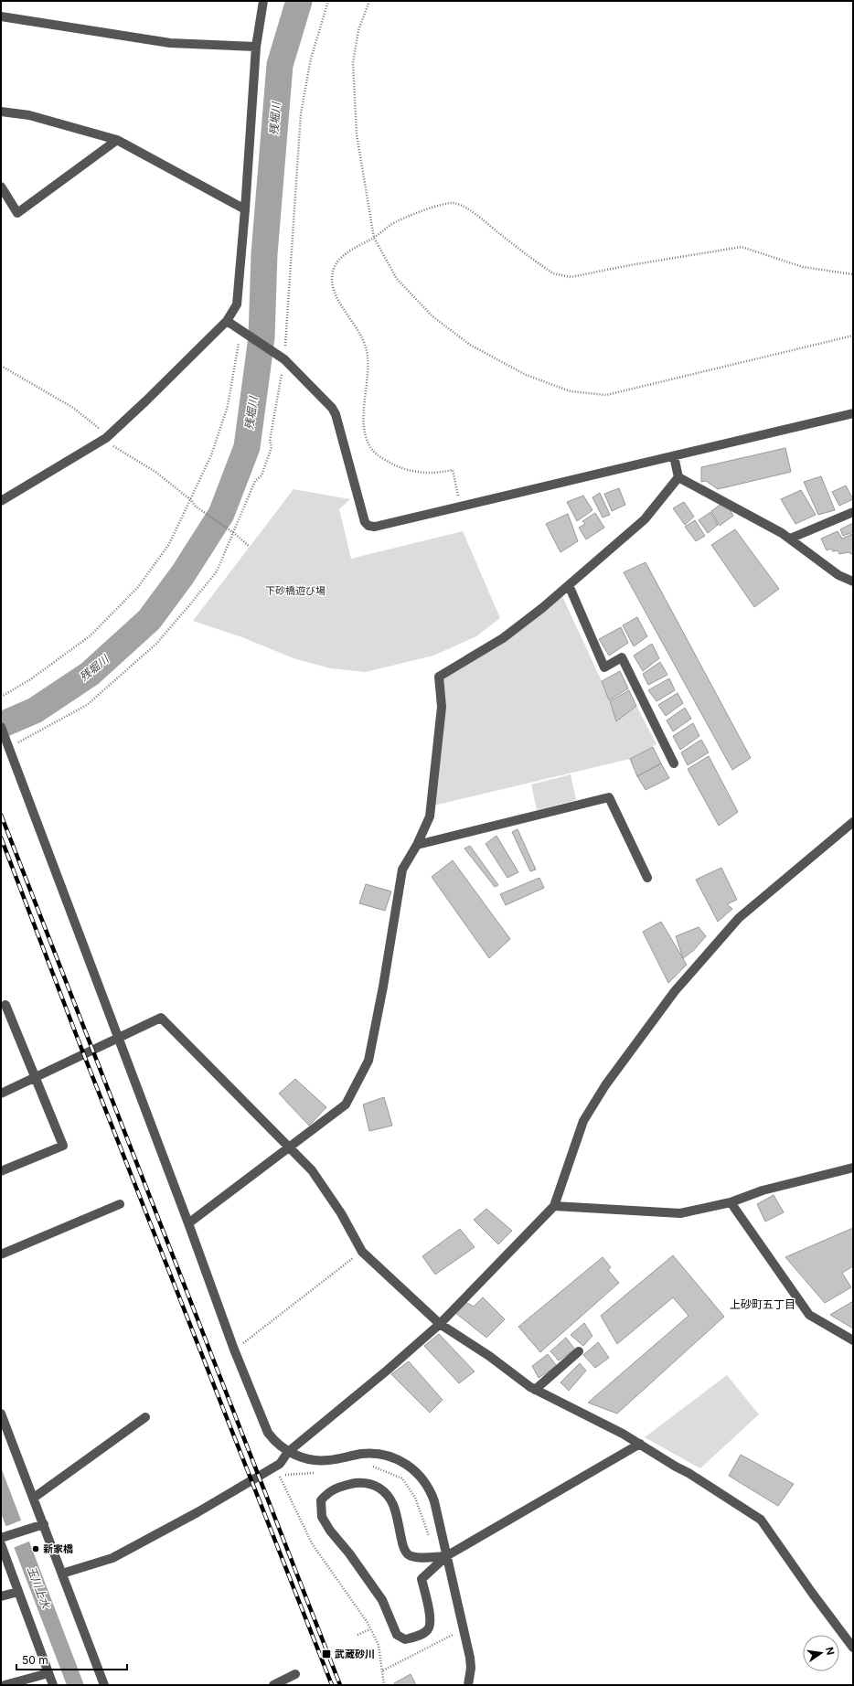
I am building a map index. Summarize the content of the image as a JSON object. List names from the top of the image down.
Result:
{
  "districts": ["上砂町五丁目"],
  "water": ["残堀川", "玉川上水"],
  "parks": ["下砂橋遊び場"],
  "places": {
    "other": ["新家橋"],
    "transit": ["武蔵砂川"]
  },
  "scale_bar": "50 m",
  "north": "right"
}
